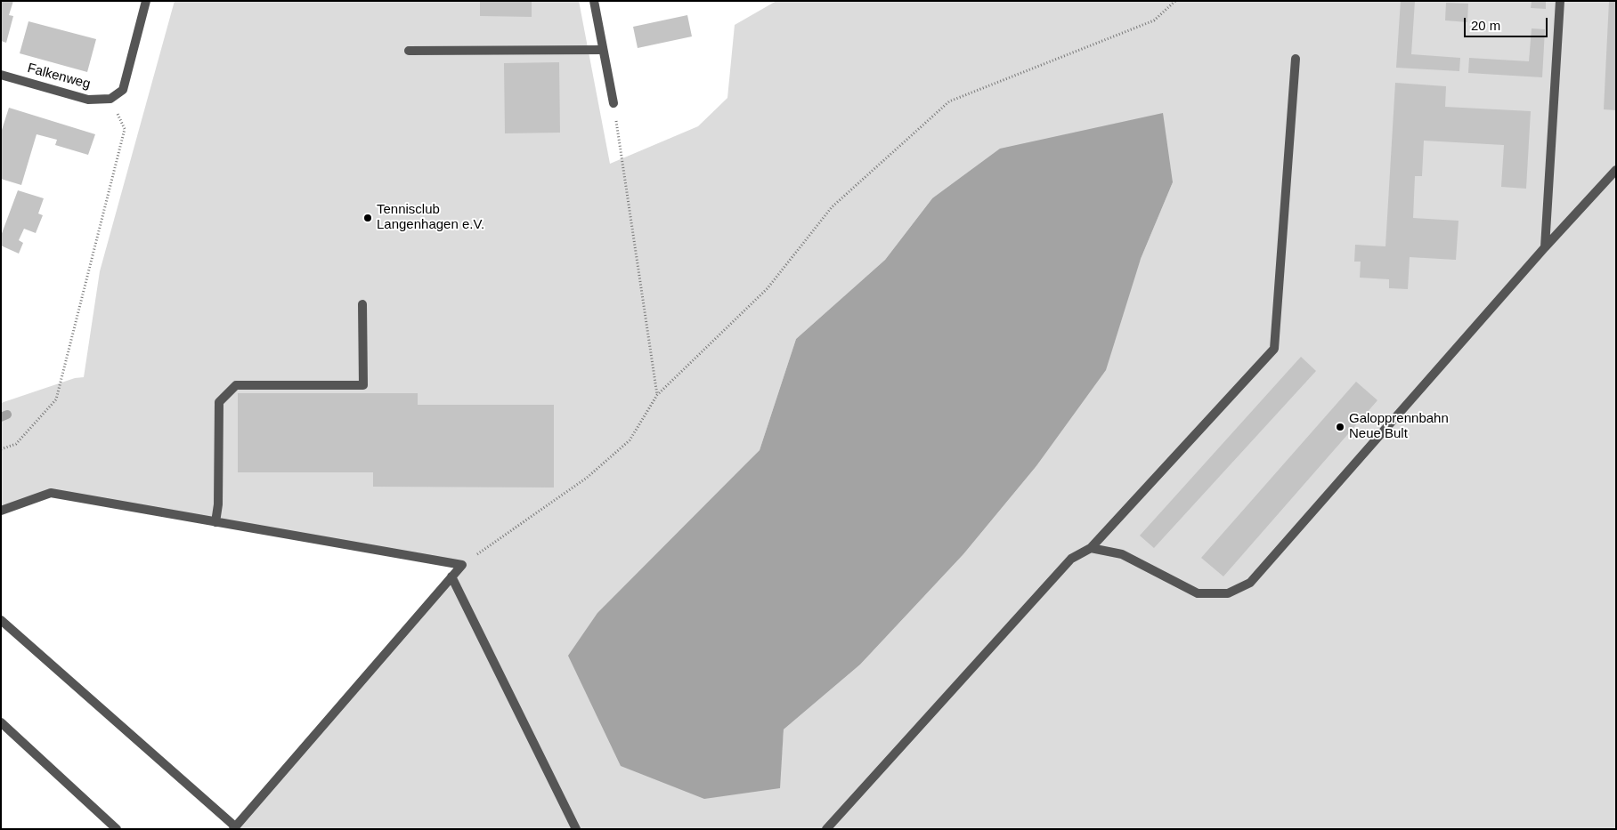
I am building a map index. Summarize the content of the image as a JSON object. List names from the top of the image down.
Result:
{
  "streets": {
    "street": ["Falkenweg"]
  },
  "places": ["Tennisclub Langenhagen e.V.", "Galopprennbahn Neue Bult"],
  "scale_bar": "20 m"
}
